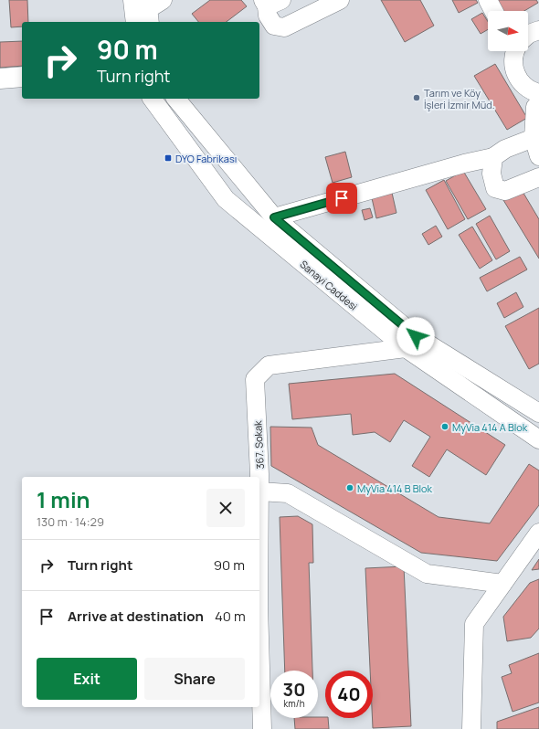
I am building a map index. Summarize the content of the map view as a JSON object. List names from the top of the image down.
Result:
{
  "streets": {
    "street": ["Sanayi Caddesi", "367. Sokak"]
  },
  "crossings": [
    ["Sanayi Caddesi", "367. Sokak"]
  ],
  "places": {
    "other": ["Tarım ve Köy İşleri İzmir Müd.", "MyVia 414 A Blok", "MyVia 414 B Blok"],
    "transit": ["DYO Fabrikası"]
  },
  "north": "right",
  "page": {
    "turn": ["90 m", "Turn right"],
    "heading": ["1 min", "130 m · 14:29"],
    "list": [
      {
        "name": "Turn right",
        "value": "90 m"
      },
      {
        "name": "Arrive at destination",
        "value": "40 m"
      }
    ],
    "buttons": ["Exit", "Share"],
    "speed": "30 km/h",
    "limit": "40"
  }
}
